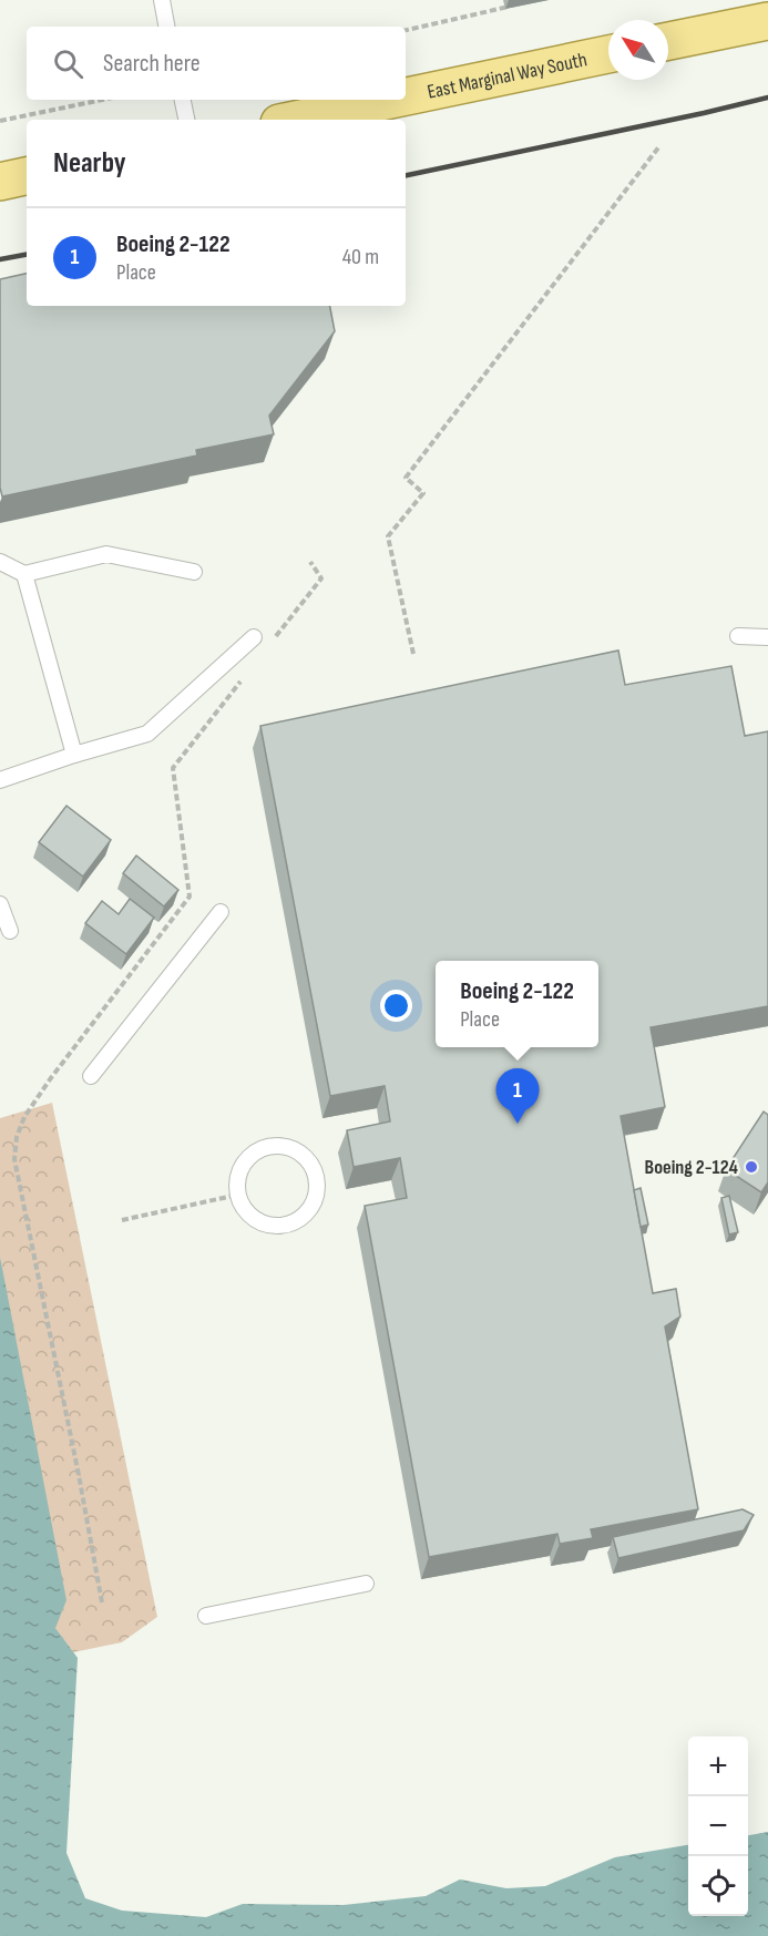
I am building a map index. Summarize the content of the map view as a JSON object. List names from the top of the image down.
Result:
{
  "streets": {
    "main road": ["East Marginal Way South"]
  },
  "places": ["Boeing 2-124"],
  "north": "top left",
  "page": {
    "search": "Search here",
    "heading": "Nearby",
    "list": [
      {
        "mark": "1",
        "name": "Boeing 2-122",
        "note": "Place",
        "value": "40 m"
      }
    ],
    "popup": ["Boeing 2-122", "Place"],
    "pins": "1",
    "map_buttons": ["+", "−"]
  }
}
